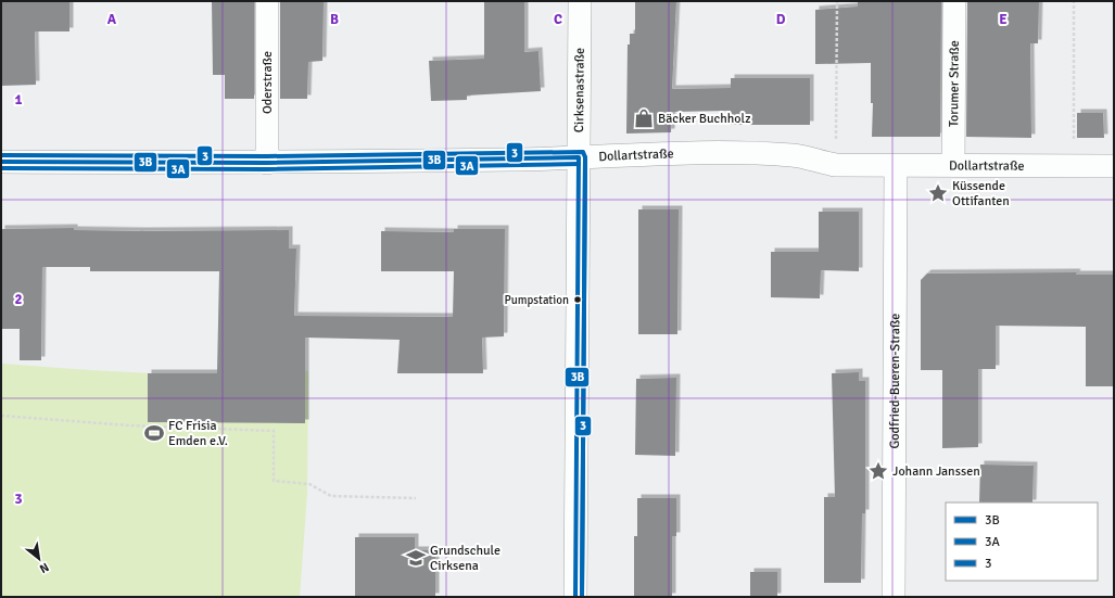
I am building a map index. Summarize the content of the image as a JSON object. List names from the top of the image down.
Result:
{
  "streets": {
    "street": [
      "Oderstraße",
      "Torumer Straße",
      "Cirksenastraße",
      "Dollartstraße",
      "Godfried-Bueren-Straße"
    ]
  },
  "crossings": [
    ["Oderstraße", "Dollartstraße"],
    ["Torumer Straße", "Dollartstraße"],
    ["Cirksenastraße", "Dollartstraße"],
    ["Dollartstraße", "Godfried-Bueren-Straße"]
  ],
  "places": {
    "shop": ["Bäcker Buchholz"],
    "place": ["Küssende Ottifanten", "Johann Janssen"],
    "other": ["Pumpstation"],
    "sports": ["FC Frisia Emden e.V."],
    "school or university": ["Grundschule Cirksena"]
  },
  "lines": ["transit line 3", "transit line 3B", "transit line 3A"],
  "legend": ["3B", "3A", "3"],
  "north": "bottom right",
  "grid": {
    "columns": [
      "A",
      "B",
      "C",
      "D",
      "E"
    ],
    "rows": ["1", "2", "3"]
  }
}
